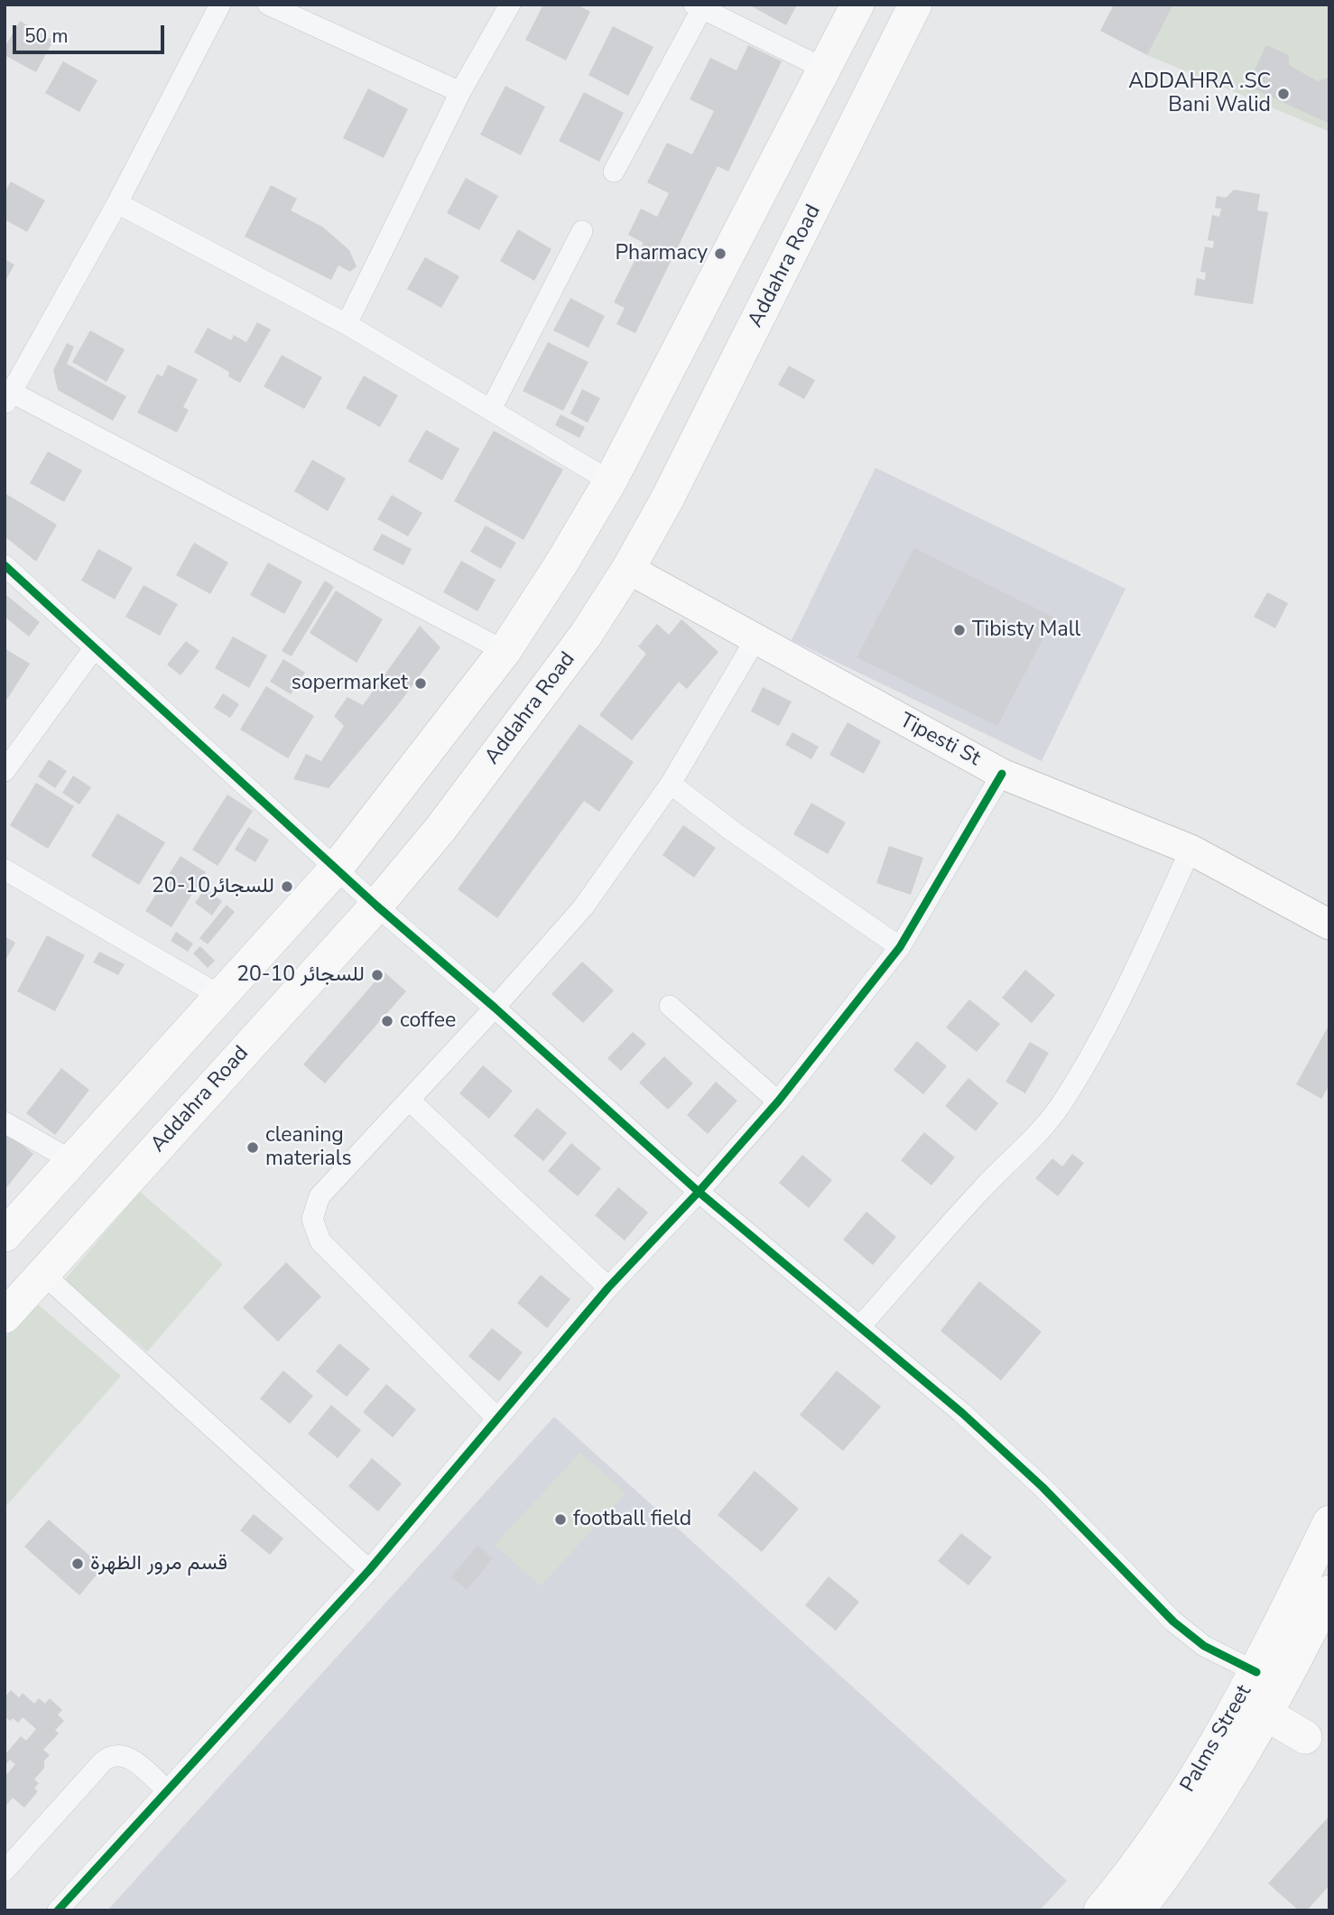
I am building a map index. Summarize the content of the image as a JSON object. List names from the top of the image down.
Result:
{
  "streets": {
    "main road": ["Addahra Road", "Tipesti St", "Palms Street"]
  },
  "crossings": [
    ["Addahra Road", "Tipesti St"]
  ],
  "places": [
    "ADDAHRA .SC Bani Walid",
    "Pharmacy",
    "Tibisty Mall",
    "sopermarket",
    "20-10للسجائر",
    "20-10 للسجائر",
    "coffee",
    "cleaning materials",
    "football field",
    "قسم مرور الظهرة"
  ],
  "scale_bar": "50 m"
}
